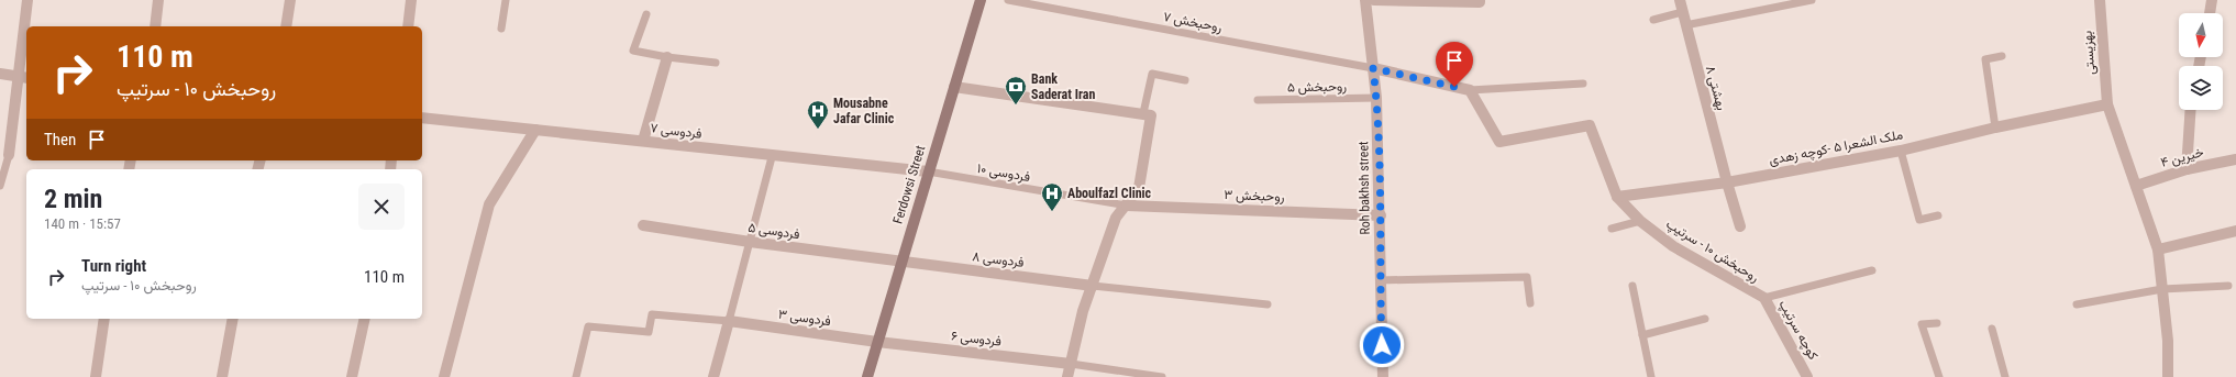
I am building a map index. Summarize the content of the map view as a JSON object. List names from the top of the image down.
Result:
{
  "streets": {
    "main road": ["Ferdowsi Street"],
    "street": [
      "بهزیستی",
      "بهشتی ۸",
      "فردوسی ۷",
      "ملک الشعرا ۵ -کوچه زهدی",
      "خیرین ۴",
      "Roh bakhsh street",
      "روحبخش ۳",
      "فردوسی ۵",
      "روحبخش ۱۰ - سرتیپ",
      "فردوسی ۸",
      "فردوسی ۳",
      "کوچه سرتیپ",
      "فردوسی ۶"
    ],
    "lane": ["روحبخش ۷", "روحبخش ۵", "فردوسی ۱۰"]
  },
  "crossings": [
    ["روحبخش ۷", "Roh bakhsh street"],
    ["بهزیستی", "ملک الشعرا ۵ -کوچه زهدی"],
    ["بهزیستی", "خیرین ۴"],
    ["روحبخش ۵", "Roh bakhsh street"],
    ["بهشتی ۸", "ملک الشعرا ۵ -کوچه زهدی"],
    ["فردوسی ۷", "فردوسی ۱۰"],
    ["فردوسی ۷", "Ferdowsi Street"],
    ["ملک الشعرا ۵ -کوچه زهدی", "روحبخش ۱۰ - سرتیپ"],
    ["فردوسی ۱۰", "Ferdowsi Street"],
    ["فردوسی ۱۰", "روحبخش ۳"],
    ["Ferdowsi Street", "فردوسی ۵"],
    ["Ferdowsi Street", "فردوسی ۸"],
    ["Ferdowsi Street", "فردوسی ۳"],
    ["Ferdowsi Street", "فردوسی ۶"],
    ["Roh bakhsh street", "روحبخش ۳"],
    ["فردوسی ۵", "فردوسی ۸"],
    ["روحبخش ۱۰ - سرتیپ", "کوچه سرتیپ"],
    ["فردوسی ۳", "فردوسی ۶"]
  ],
  "places": {
    "bank": ["Bank Saderat Iran"],
    "hospital": ["Mousabne Jafar Clinic", "Aboulfazl Clinic"]
  },
  "north": "bottom",
  "page": {
    "turn": ["110 m", "روحبخش ۱۰ - سرتیپ"],
    "then": "Then",
    "heading": ["2 min", "140 m · 15:57"],
    "list": [
      {
        "name": "Turn right",
        "note": "روحبخش ۱۰ - سرتیپ",
        "value": "110 m"
      }
    ]
  }
}
